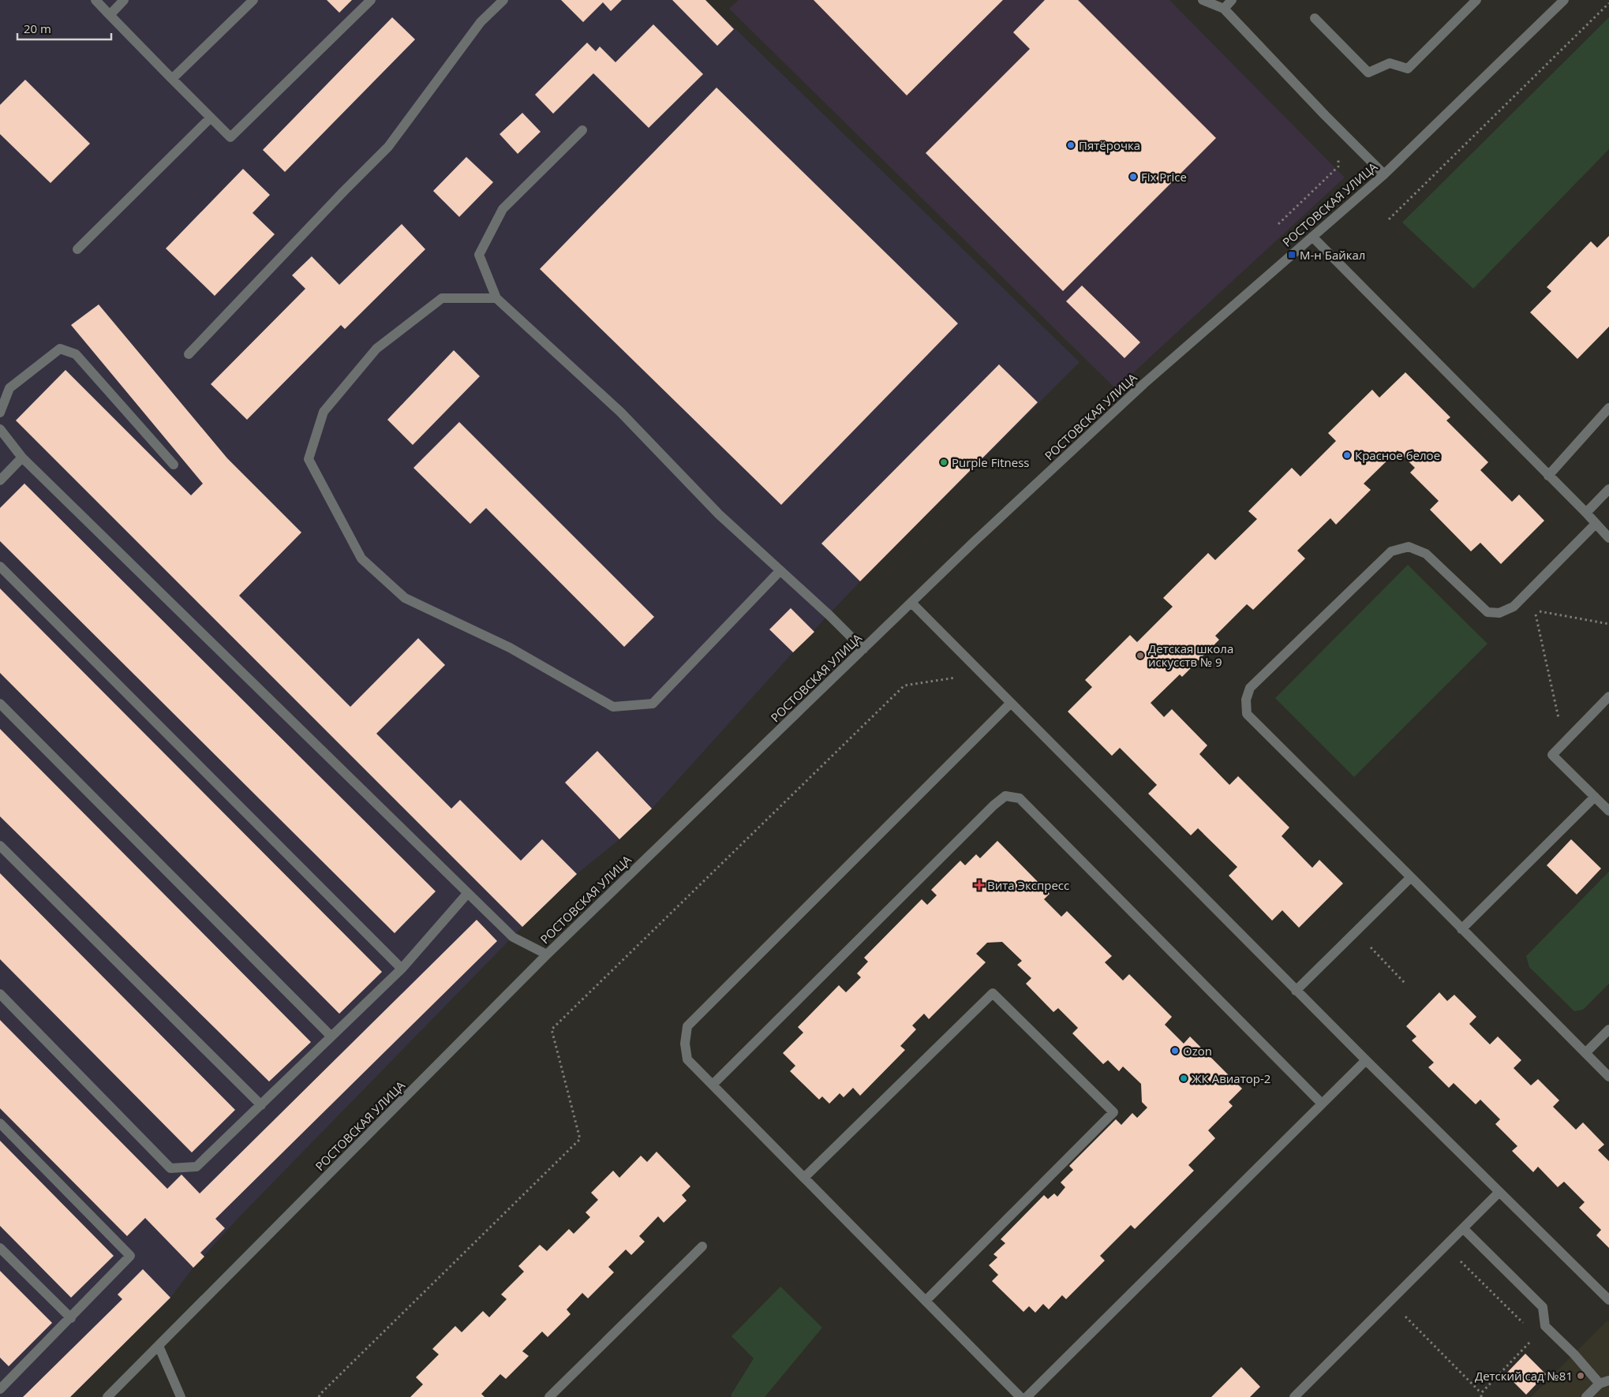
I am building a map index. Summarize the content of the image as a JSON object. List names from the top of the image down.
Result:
{
  "streets": {
    "street": ["РОСТОВСКАЯ УЛИЦА"]
  },
  "places": {
    "other": [
      "Пятёрочка",
      "Fix Price",
      "Красное белое",
      "Purple Fitness",
      "Детская школа искусств № 9",
      "Ozon",
      "ЖК Авиатор-2",
      "Детский сад №81"
    ],
    "transit": ["М-н Байкал"],
    "health": ["Вита Экспресс"]
  },
  "scale_bar": "20 m"
}
